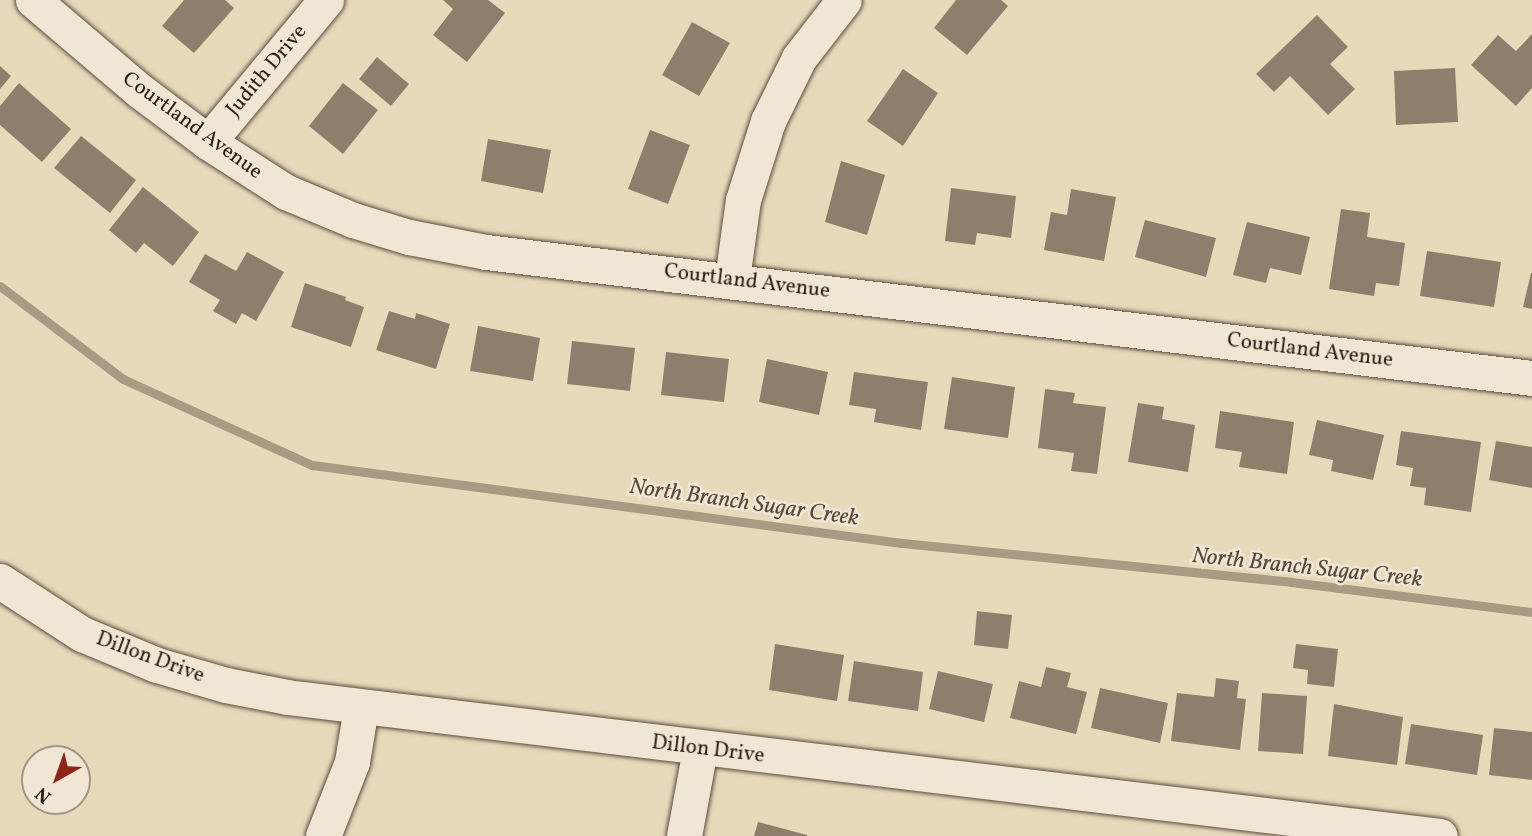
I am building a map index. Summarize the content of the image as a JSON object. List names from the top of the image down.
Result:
{
  "streets": {
    "street": ["Judith Drive", "Courtland Avenue", "Dillon Drive"]
  },
  "crossings": [
    ["Judith Drive", "Courtland Avenue"]
  ],
  "water": ["North Branch Sugar Creek"],
  "north": "bottom left"
}
